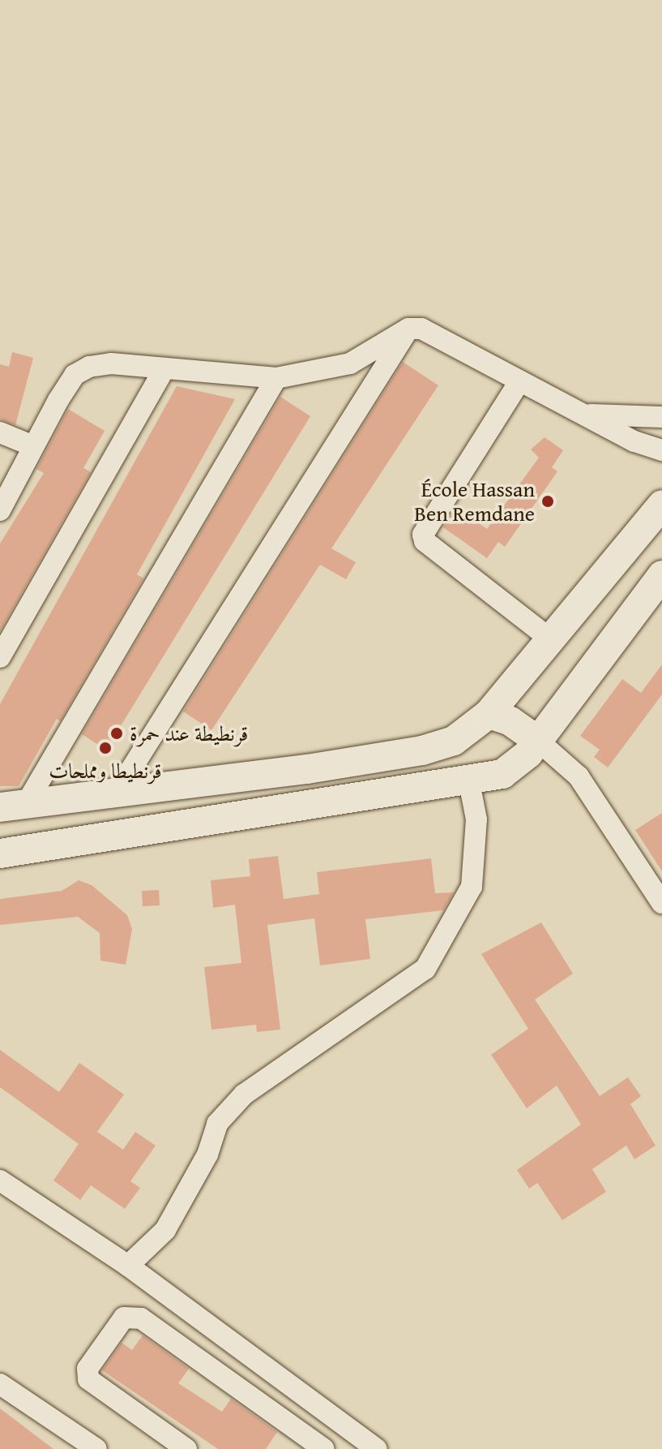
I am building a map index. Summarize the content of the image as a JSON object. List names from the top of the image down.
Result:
{
  "places": ["École Hassan Ben Remdane", "قرنطيطة عند حمرة", "قرنطيطا ومملحات"]
}
